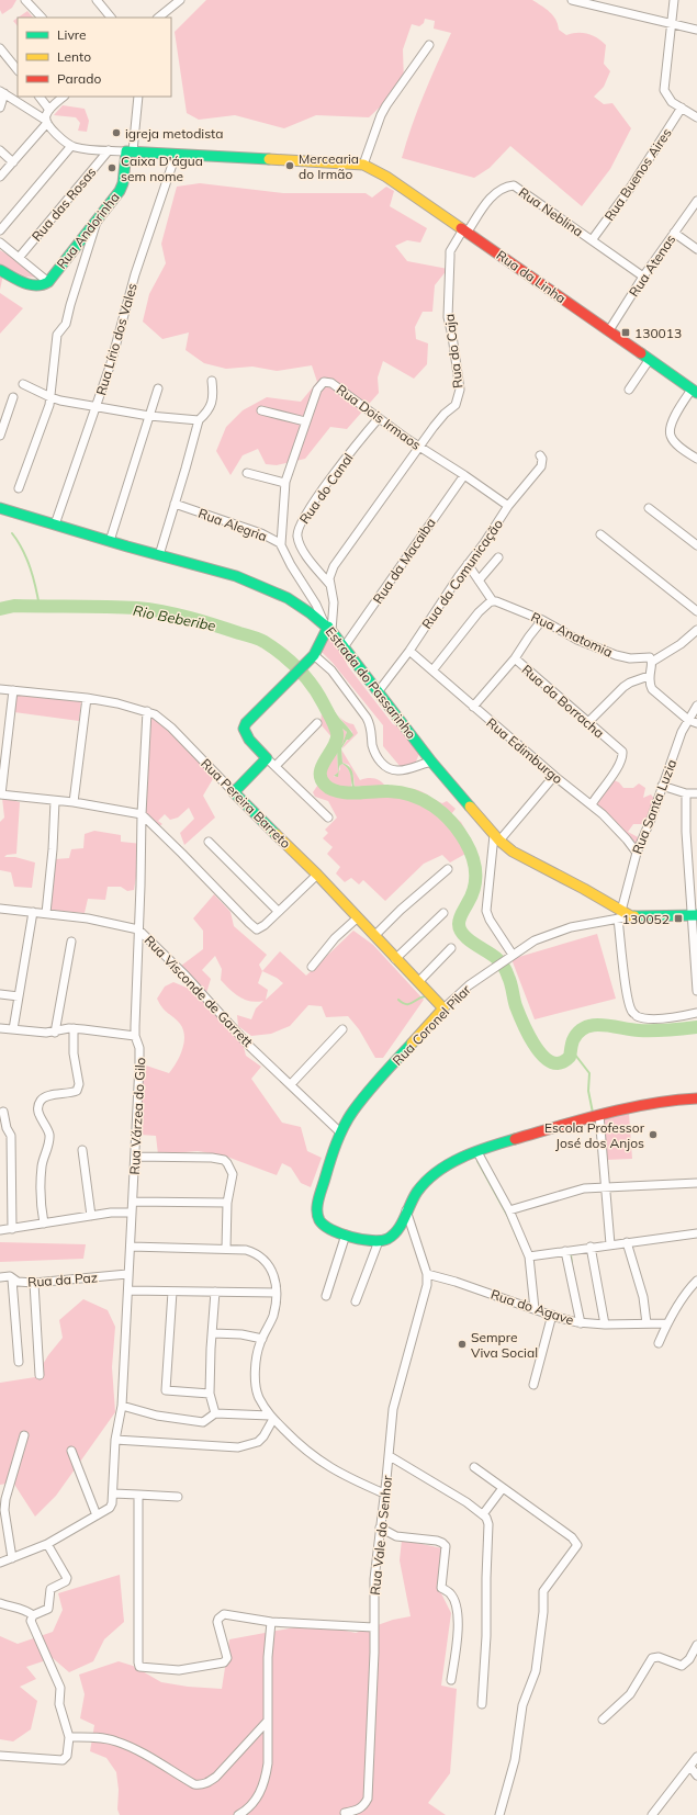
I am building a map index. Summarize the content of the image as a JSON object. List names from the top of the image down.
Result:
{
  "streets": {
    "street": [
      "Rua Buenos Aires",
      "Rua das Rosas",
      "Rua Neblina",
      "Rua Andorinha",
      "Rua Atenas",
      "Rua da Linha",
      "Rua Lírio dos Vales",
      "Rua do Caja",
      "Rua Dois Irmaos",
      "Rua do Canal",
      "Rua Alegria",
      "Rua da Macaiba",
      "Rua da Comunicação",
      "Rua Anatomia",
      "Estrada do Passarinho",
      "Rua da Borracha",
      "Rua Edimburgo",
      "Rua Pereira Barreto",
      "Rua Santa Luzia",
      "Rua Visconde de Garrett",
      "Rua Coronel Pilar",
      "Rua Várzea do Gilo",
      "Rua da Paz",
      "Rua do Agave",
      "Rua Vale do Senhor"
    ]
  },
  "crossings": [
    ["Rua Buenos Aires", "Rua Neblina"],
    ["Rua das Rosas", "Rua da Linha"],
    ["Rua Neblina", "Rua Atenas"],
    ["Rua Neblina", "Rua da Linha"],
    ["Rua Neblina", "Rua do Caja"],
    ["Rua Andorinha", "Rua da Linha"],
    ["Rua Atenas", "Rua da Linha"],
    ["Rua da Linha", "Rua Lírio dos Vales"],
    ["Rua da Linha", "Rua do Caja"],
    ["Rua Lírio dos Vales", "Estrada do Passarinho"],
    ["Rua do Caja", "Rua Dois Irmaos"],
    ["Rua do Caja", "Rua do Canal"],
    ["Rua Dois Irmaos", "Rua do Canal"],
    ["Rua Dois Irmaos", "Rua Alegria"],
    ["Rua Dois Irmaos", "Rua da Macaiba"],
    ["Rua Dois Irmaos", "Rua da Comunicação"],
    ["Rua Alegria", "Estrada do Passarinho"],
    ["Rua da Macaiba", "Estrada do Passarinho"],
    ["Rua da Comunicação", "Estrada do Passarinho"],
    ["Rua da Comunicação", "Rua Edimburgo"],
    ["Estrada do Passarinho", "Rua Santa Luzia"],
    ["Estrada do Passarinho", "Rua Coronel Pilar"],
    ["Rua da Borracha", "Rua Edimburgo"],
    ["Rua Edimburgo", "Rua Santa Luzia"],
    ["Rua Pereira Barreto", "Rua Coronel Pilar"],
    ["Rua Pereira Barreto", "Rua Várzea do Gilo"],
    ["Rua Santa Luzia", "Rua Coronel Pilar"],
    ["Rua Visconde de Garrett", "Rua Coronel Pilar"],
    ["Rua Visconde de Garrett", "Rua Várzea do Gilo"],
    ["Rua Várzea do Gilo", "Rua da Paz"],
    ["Rua do Agave", "Rua Vale do Senhor"]
  ],
  "water": ["Rio Beberibe"],
  "places": {
    "other": [
      "igreja metodista",
      "Mercearia do Irmão",
      "Caixa D'água sem nome",
      "Escola Professor José dos Anjos",
      "Sempre Viva Social"
    ],
    "transit": ["130013", "130052"]
  },
  "legend": ["Livre", "Lento", "Parado"]
}
